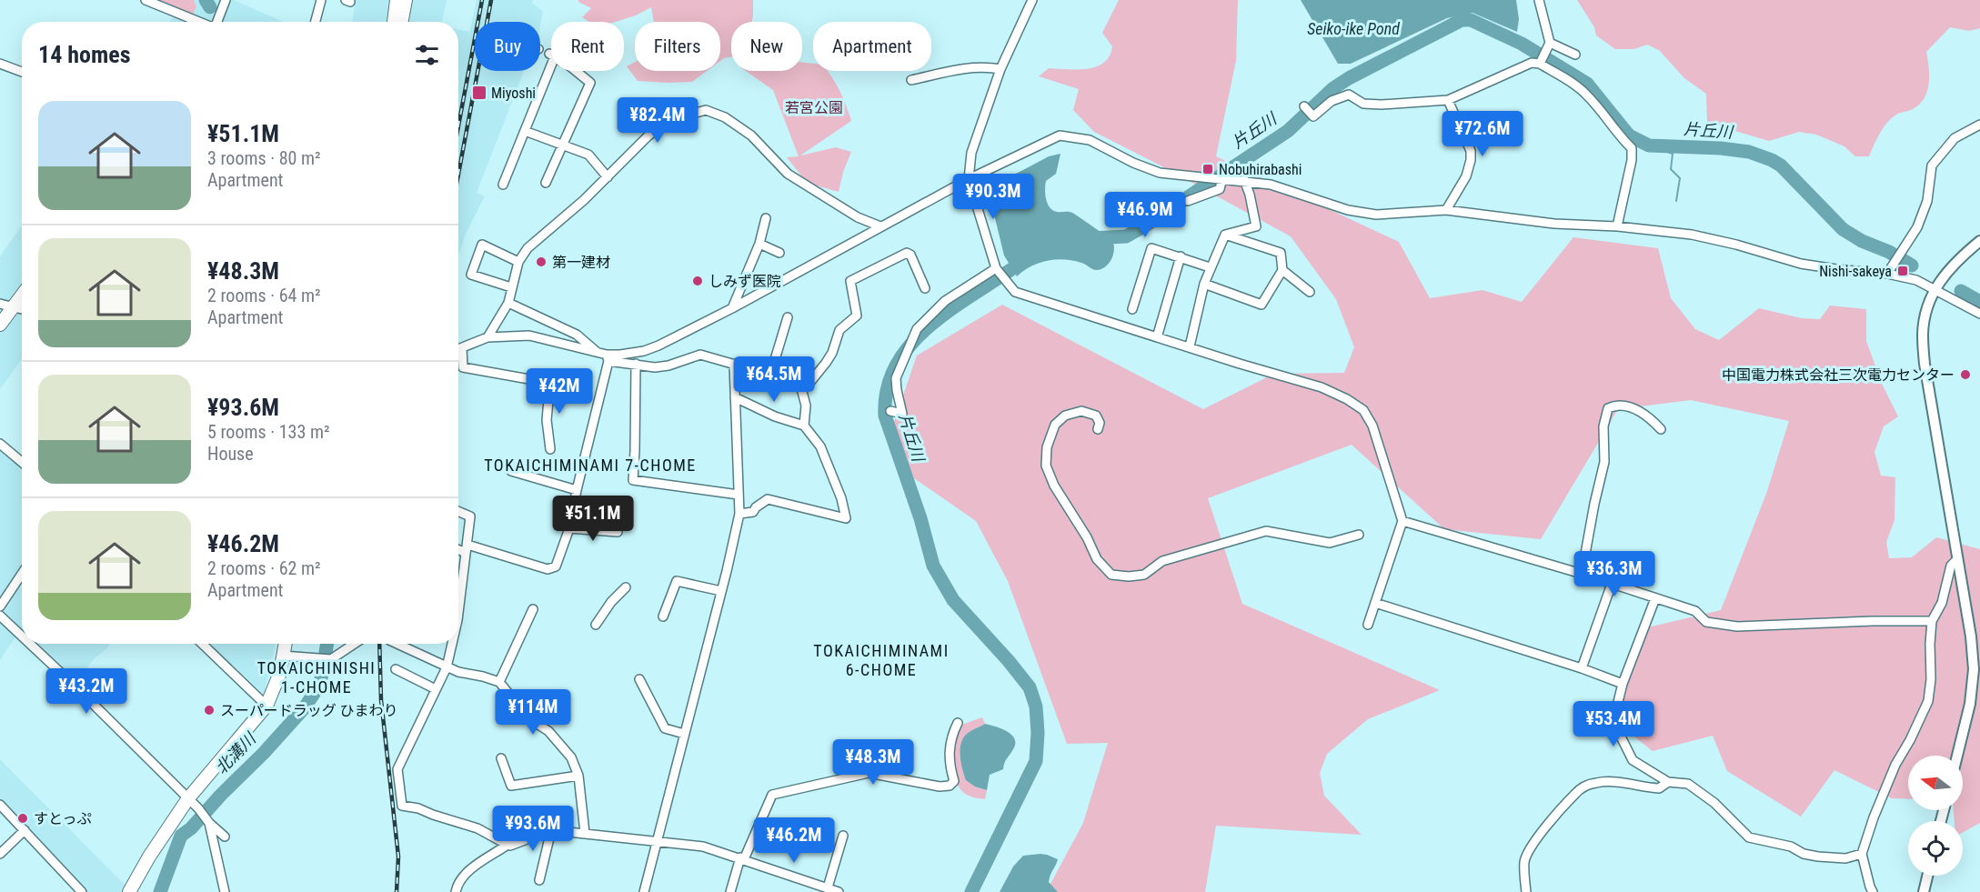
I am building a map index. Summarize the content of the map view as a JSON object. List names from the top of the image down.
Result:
{
  "districts": ["TOKAICHIMINAMI 7-CHOME", "TOKAICHIMINAMI 6-CHOME", "TOKAICHINISHI 1-CHOME"],
  "water": ["Seiko-ike Pond", "片丘川", "北溝川"],
  "parks": ["若宮公園"],
  "places": {
    "transit": ["Miyoshi", "Nobuhirabashi", "Nishi-sakeya"],
    "other": [
      "第一建材",
      "しみず医院",
      "中国電力株式会社三次電力センター",
      "スーパードラッグ ひまわり",
      "すとっぷ"
    ]
  },
  "north": "left",
  "page": {
    "chip": [
      "Buy",
      "Rent",
      "Filters",
      "New",
      "Apartment"
    ],
    "heading": "14 homes",
    "list": [
      {
        "name": "¥51.1M",
        "note": "3 rooms · 80 m² · Apartment"
      },
      {
        "name": "¥48.3M",
        "note": "2 rooms · 64 m² · Apartment"
      },
      {
        "name": "¥93.6M",
        "note": "5 rooms · 133 m² · House"
      },
      {
        "name": "¥46.2M",
        "note": "2 rooms · 62 m² · Apartment"
      }
    ],
    "price": [
      "¥82.4M",
      "¥72.6M",
      "¥90.3M",
      "¥46.9M",
      "¥64.5M",
      "¥42M",
      "¥51.1M",
      "¥36.3M",
      "¥43.2M",
      "¥114M",
      "¥53.4M",
      "¥48.3M",
      "¥93.6M",
      "¥46.2M"
    ]
  }
}
